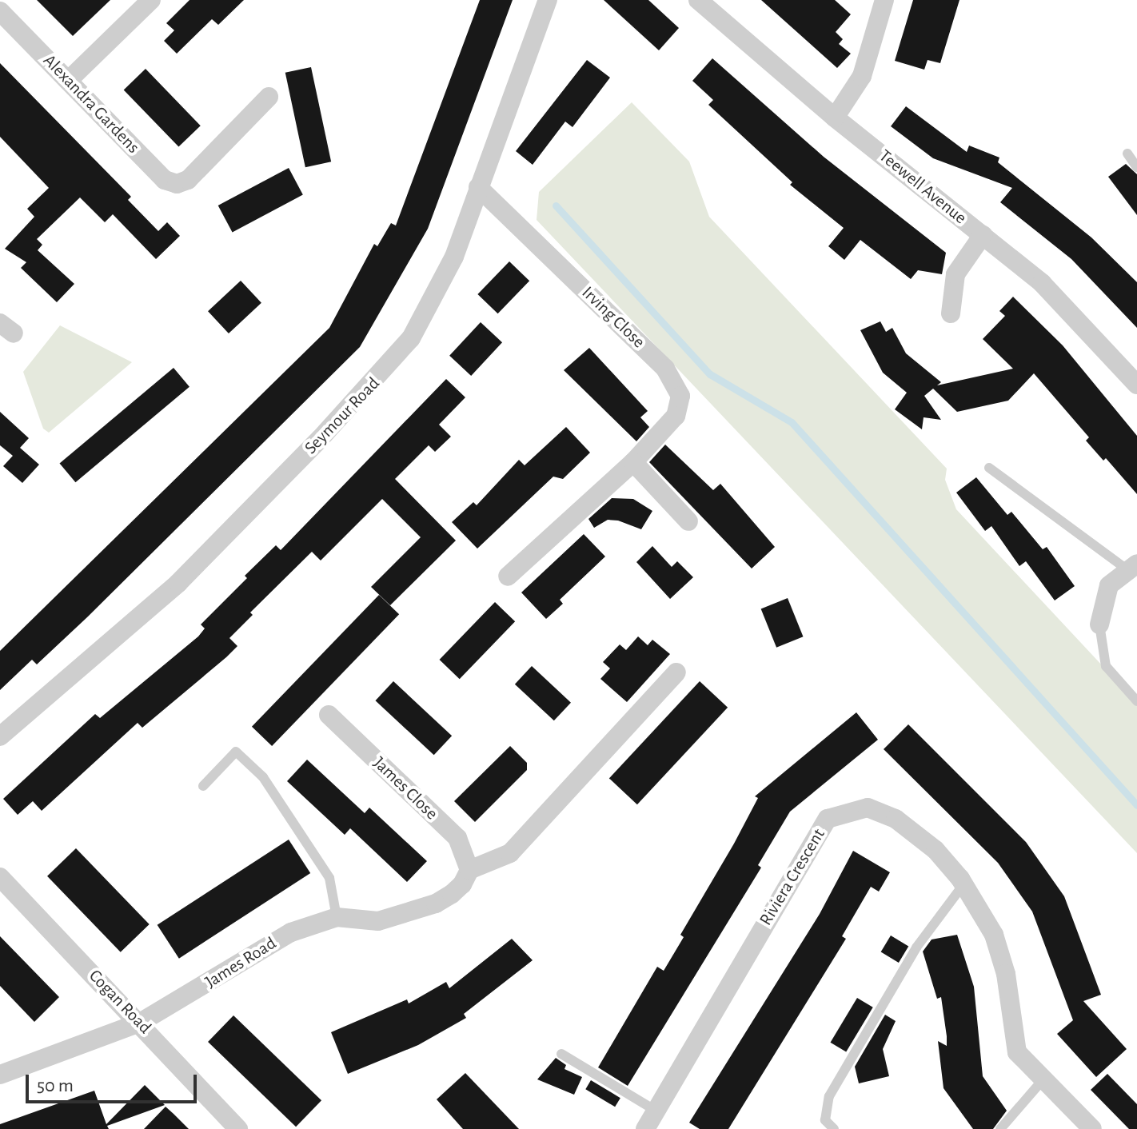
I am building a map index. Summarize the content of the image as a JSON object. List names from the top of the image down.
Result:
{
  "streets": {
    "street": [
      "Alexandra Gardens",
      "Teewell Avenue",
      "Irving Close",
      "Seymour Road",
      "James Close",
      "Riviera Crescent",
      "James Road",
      "Cogan Road"
    ]
  },
  "crossings": [
    ["Irving Close", "Seymour Road"],
    ["James Close", "James Road"],
    ["James Road", "Cogan Road"]
  ],
  "scale_bar": "50 m"
}
